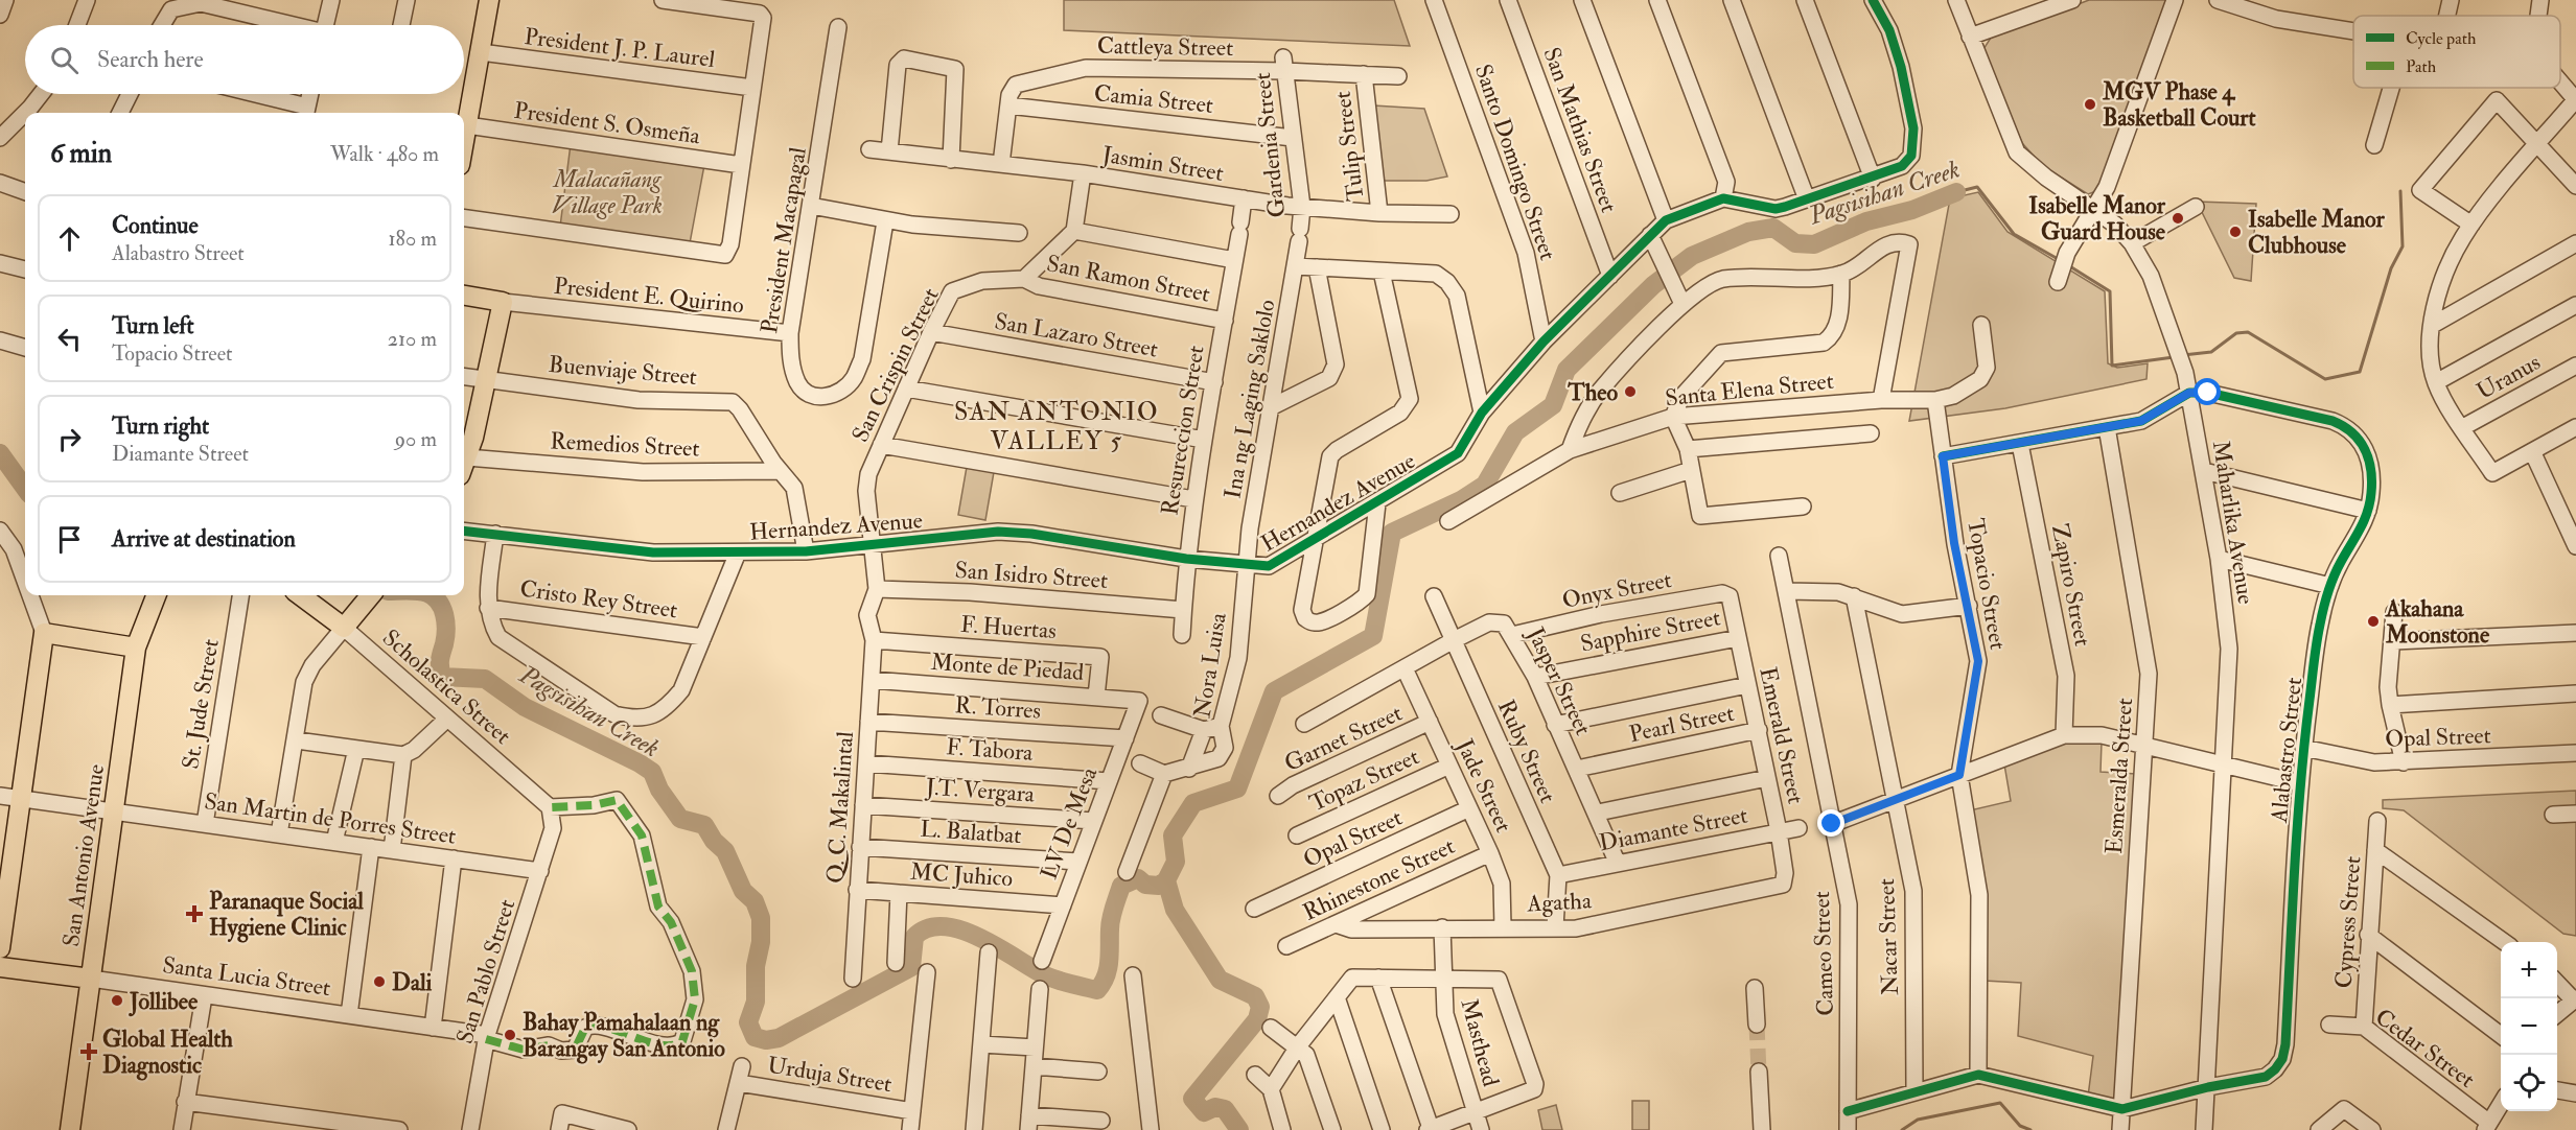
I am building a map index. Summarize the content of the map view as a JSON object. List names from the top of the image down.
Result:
{
  "streets": {
    "main road": ["Scholastica Street", "San Antonio Avenue", "Santa Lucia Street"],
    "street": [
      "Cattleya Street",
      "President J. P. Laurel",
      "Camia Street",
      "President S. Osmeña",
      "San Mathias Street",
      "Gardenia Street",
      "Tulip Street",
      "Santo Domingo Street",
      "Jasmin Street",
      "President Macapagal",
      "San Ramon Street",
      "President E. Quirino",
      "San Lazaro Street",
      "San Crispin Street",
      "Buenviaje Street",
      "Uranus",
      "Santa Elena Street",
      "Ina ng Laging Saklolo",
      "Resureccion Street",
      "Remedios Street",
      "Hernandez Avenue",
      "Maharlika Avenue",
      "San Isidro Street",
      "Topacio Street",
      "Zapiro Street",
      "Onyx Street",
      "Cristo Rey Street",
      "F. Huertas",
      "Sapphire Street",
      "Nora Luisa",
      "Monte de Piedad",
      "Jasper Street",
      "St. Jude Street",
      "R. Torres",
      "Pearl Street",
      "Emerald Street",
      "Opal Street",
      "Garnet Street",
      "F. Tabora",
      "Alabastro Street",
      "Ruby Street",
      "Esmeralda Street",
      "Topaz Street",
      "Jade Street",
      "J.T. Vergara",
      "Q. C. Makalintal",
      "San Martin de Porres Street",
      "LV De Mesa",
      "Diamante Street",
      "L. Balatbat",
      "MC Juhico",
      "Rhinestone Street",
      "Agatha",
      "Cypress Street",
      "Nacar Street",
      "Cameo Street",
      "San Pablo Street",
      "Masthead",
      "Cedar Street",
      "Urduja Street"
    ]
  },
  "crossings": [
    ["Cattleya Street", "Camia Street"],
    ["Cattleya Street", "Gardenia Street"],
    ["Cattleya Street", "Tulip Street"],
    ["Cattleya Street", "Jasmin Street"],
    ["Camia Street", "Gardenia Street"],
    ["San Mathias Street", "Hernandez Avenue"],
    ["Gardenia Street", "Jasmin Street"],
    ["Gardenia Street", "Ina ng Laging Saklolo"],
    ["Tulip Street", "Jasmin Street"],
    ["Santo Domingo Street", "Hernandez Avenue"],
    ["Jasmin Street", "Resureccion Street"],
    ["President Macapagal", "President E. Quirino"],
    ["San Ramon Street", "San Crispin Street"],
    ["San Ramon Street", "Resureccion Street"],
    ["San Lazaro Street", "San Crispin Street"],
    ["San Lazaro Street", "Resureccion Street"],
    ["San Crispin Street", "Hernandez Avenue"],
    ["San Crispin Street", "San Isidro Street"],
    ["San Crispin Street", "Q. C. Makalintal"],
    ["Buenviaje Street", "Remedios Street"],
    ["Buenviaje Street", "Hernandez Avenue"],
    ["Santa Elena Street", "Topacio Street"],
    ["Ina ng Laging Saklolo", "Hernandez Avenue"],
    ["Ina ng Laging Saklolo", "Nora Luisa"],
    ["Resureccion Street", "Hernandez Avenue"],
    ["Resureccion Street", "San Isidro Street"],
    ["Hernandez Avenue", "Nora Luisa"],
    ["Maharlika Avenue", "Alabastro Street"],
    ["San Isidro Street", "Q. C. Makalintal"],
    ["Topacio Street", "Alabastro Street"],
    ["Onyx Street", "Jasper Street"],
    ["Onyx Street", "Emerald Street"],
    ["F. Huertas", "Monte de Piedad"],
    ["F. Huertas", "Q. C. Makalintal"],
    ["Sapphire Street", "Jasper Street"],
    ["Sapphire Street", "Emerald Street"],
    ["Monte de Piedad", "Q. C. Makalintal"],
    ["Monte de Piedad", "LV De Mesa"],
    ["Jasper Street", "Pearl Street"],
    ["Jasper Street", "Ruby Street"],
    ["Jasper Street", "Jade Street"],
    ["Jasper Street", "Diamante Street"],
    ["Scholastica Street", "San Pablo Street"],
    ["Scholastica Street", "Santa Lucia Street"],
    ["St. Jude Street", "San Martin de Porres Street"],
    ["R. Torres", "Q. C. Makalintal"],
    ["R. Torres", "LV De Mesa"],
    ["Pearl Street", "Emerald Street"],
    ["Emerald Street", "Diamante Street"],
    ["Emerald Street", "Agatha"],
    ["Opal Street", "Alabastro Street"],
    ["Opal Street", "Jade Street"],
    ["Garnet Street", "Jade Street"],
    ["F. Tabora", "Q. C. Makalintal"],
    ["F. Tabora", "LV De Mesa"],
    ["Alabastro Street", "Esmeralda Street"],
    ["Alabastro Street", "Nacar Street"],
    ["Alabastro Street", "Cameo Street"],
    ["Ruby Street", "Diamante Street"],
    ["Ruby Street", "Agatha"],
    ["Topaz Street", "Jade Street"],
    ["Jade Street", "Rhinestone Street"],
    ["Jade Street", "Agatha"],
    ["J.T. Vergara", "Q. C. Makalintal"],
    ["J.T. Vergara", "LV De Mesa"],
    ["Q. C. Makalintal", "L. Balatbat"],
    ["Q. C. Makalintal", "MC Juhico"],
    ["San Martin de Porres Street", "San Antonio Avenue"],
    ["San Martin de Porres Street", "San Pablo Street"],
    ["LV De Mesa", "L. Balatbat"],
    ["LV De Mesa", "MC Juhico"],
    ["San Antonio Avenue", "Santa Lucia Street"],
    ["Rhinestone Street", "Agatha"],
    ["Agatha", "Masthead"],
    ["Cypress Street", "Cedar Street"],
    ["San Pablo Street", "Santa Lucia Street"]
  ],
  "districts": ["SAN ANTONIO VALLEY 5"],
  "water": ["Pagsisihan Creek"],
  "parks": ["Malacañang Village Park"],
  "places": {
    "other": [
      "MGV Phase 4 Basketball Court",
      "Isabelle Manor Guard House",
      "Isabelle Manor Clubhouse",
      "Theo",
      "Akahana Moonstone",
      "Dali",
      "Jollibee",
      "Bahay Pamahalaan ng Barangay San Antonio"
    ],
    "health": ["Paranaque Social Hygiene Clinic", "Global Health Diagnostic"]
  },
  "legend": ["Cycle path", "Path"],
  "page": {
    "search": "Search here",
    "heading": ["6 min", "Walk · 480 m"],
    "list": [
      ["Continue", "Alabastro Street", "180 m"],
      ["Turn left", "Topacio Street", "210 m"],
      ["Turn right", "Diamante Street", "90 m"],
      "Arrive at destination"
    ],
    "map_buttons": ["+", "−"]
  }
}
